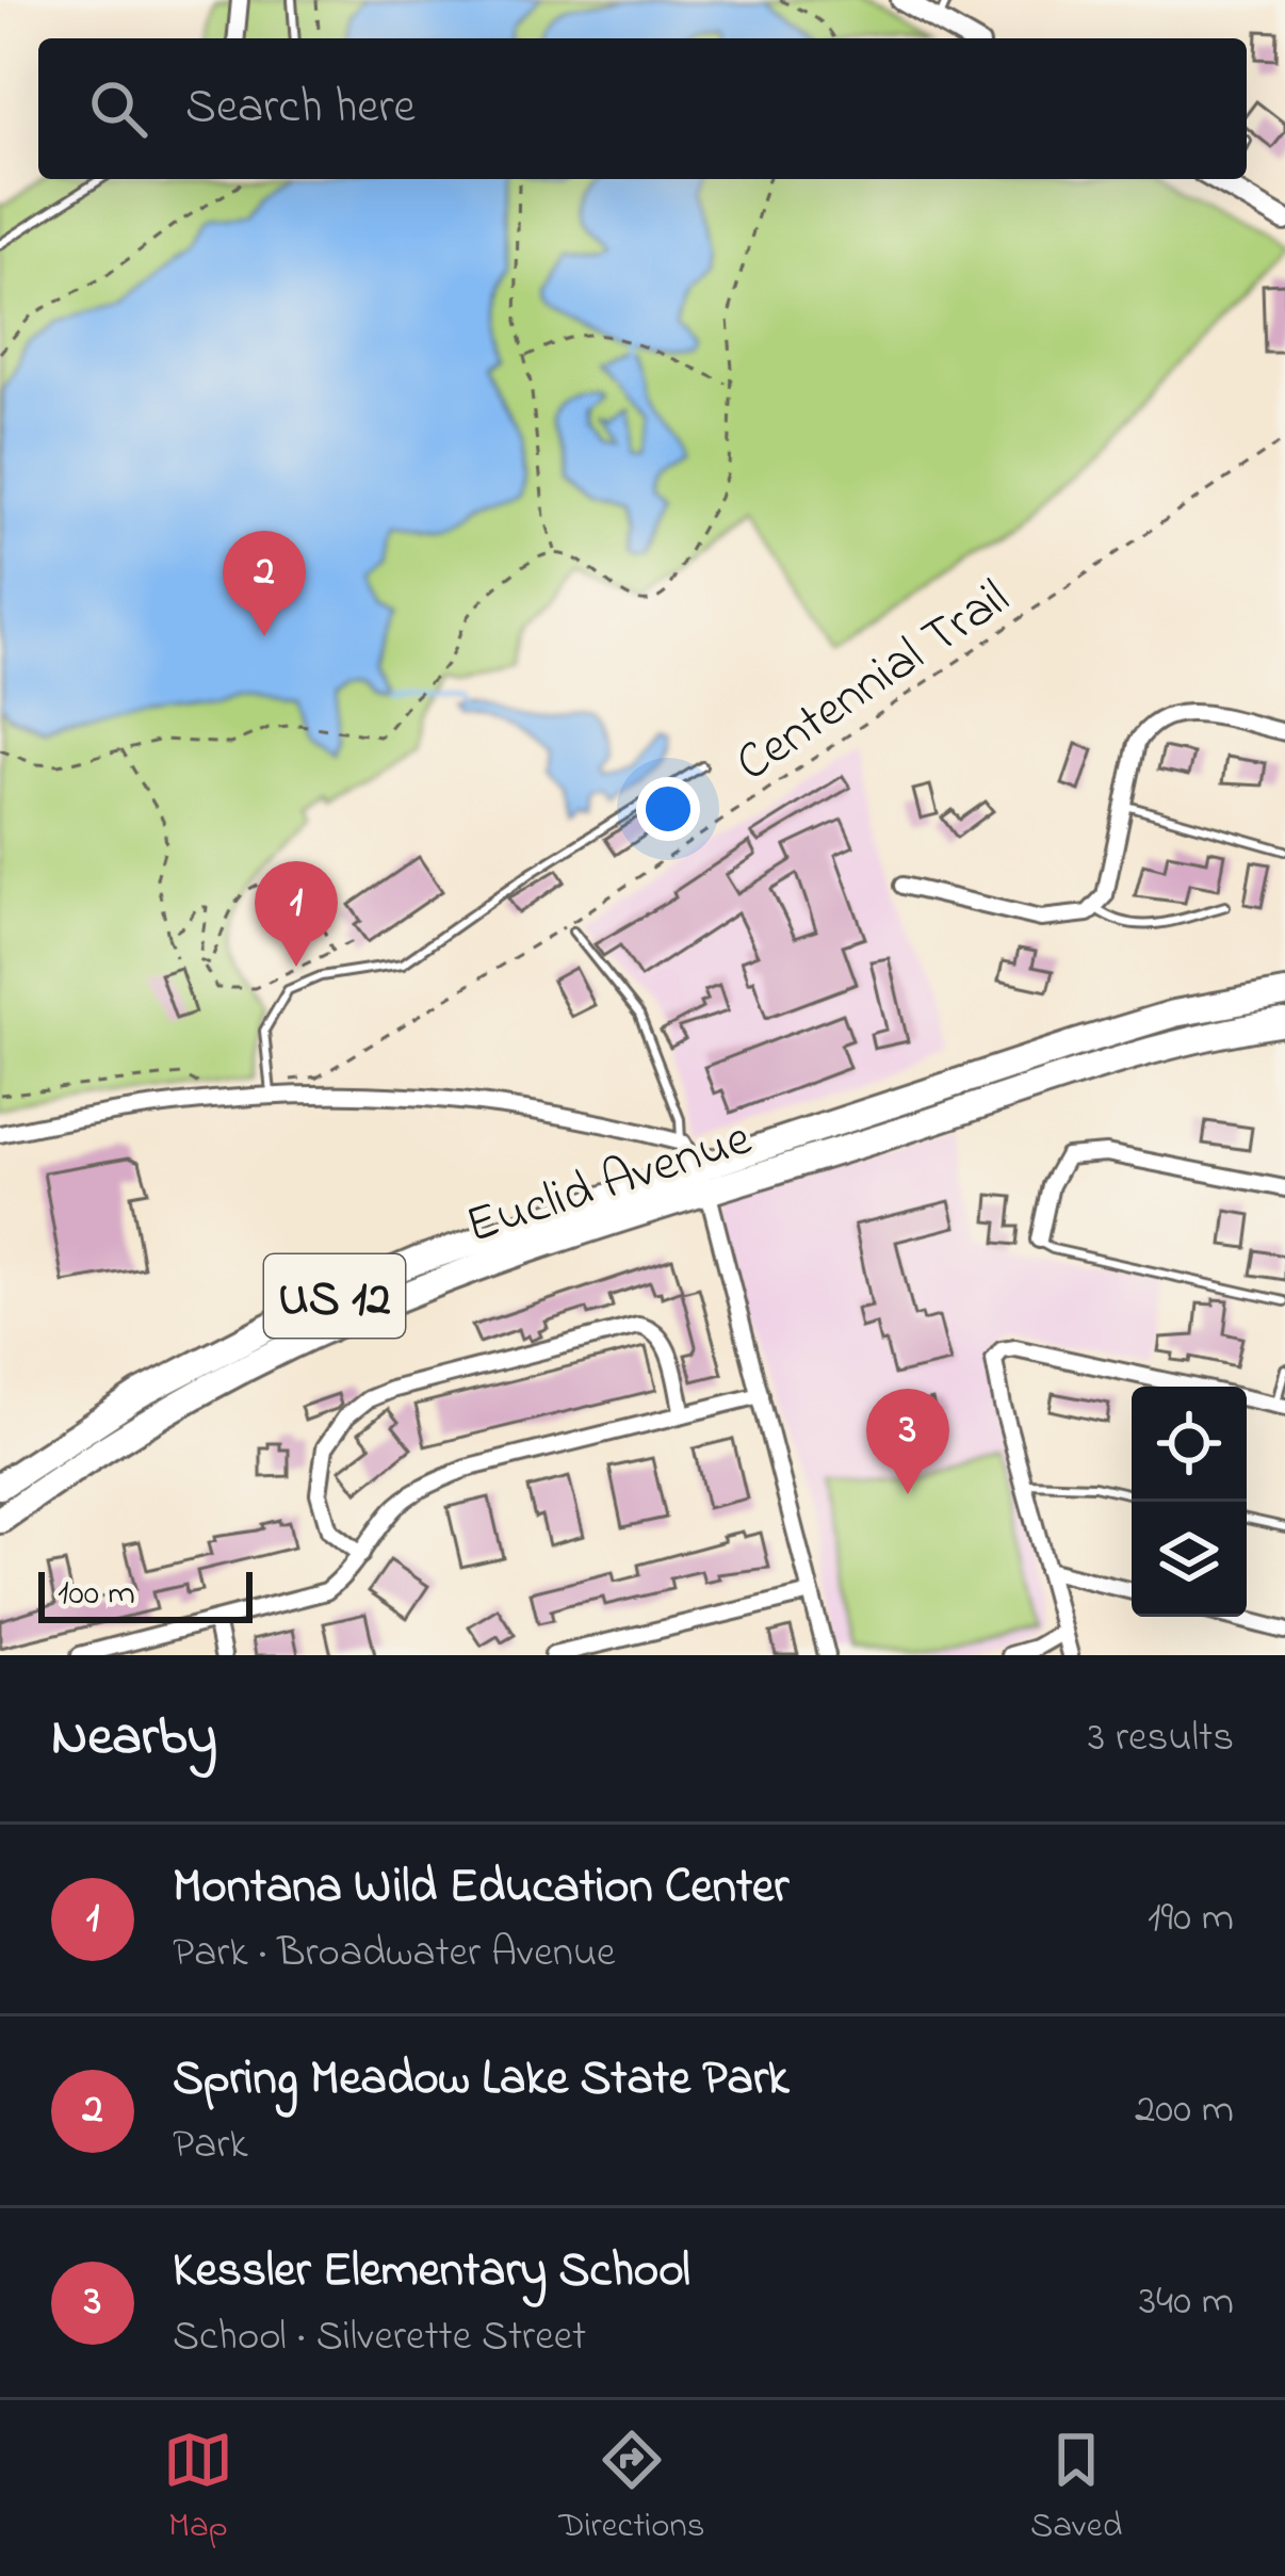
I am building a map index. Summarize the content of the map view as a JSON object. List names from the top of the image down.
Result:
{
  "streets": {
    "highway": ["Euclid Avenue", "US 12"],
    "path": ["Centennial Trail"]
  },
  "scale_bar": "100 m",
  "page": {
    "search": "Search here",
    "pins": ["2", "1", "3"],
    "scale": "100 m",
    "heading": ["Nearby", "3 results"],
    "list": [
      {
        "mark": "1",
        "name": "Montana Wild Education Center",
        "note": "Park · Broadwater Avenue",
        "value": "190 m"
      },
      {
        "mark": "2",
        "name": "Spring Meadow Lake State Park",
        "note": "Park",
        "value": "200 m"
      },
      {
        "mark": "3",
        "name": "Kessler Elementary School",
        "note": "School · Silverette Street",
        "value": "340 m"
      }
    ],
    "nav": ["Map", "Directions", "Saved"]
  }
}
